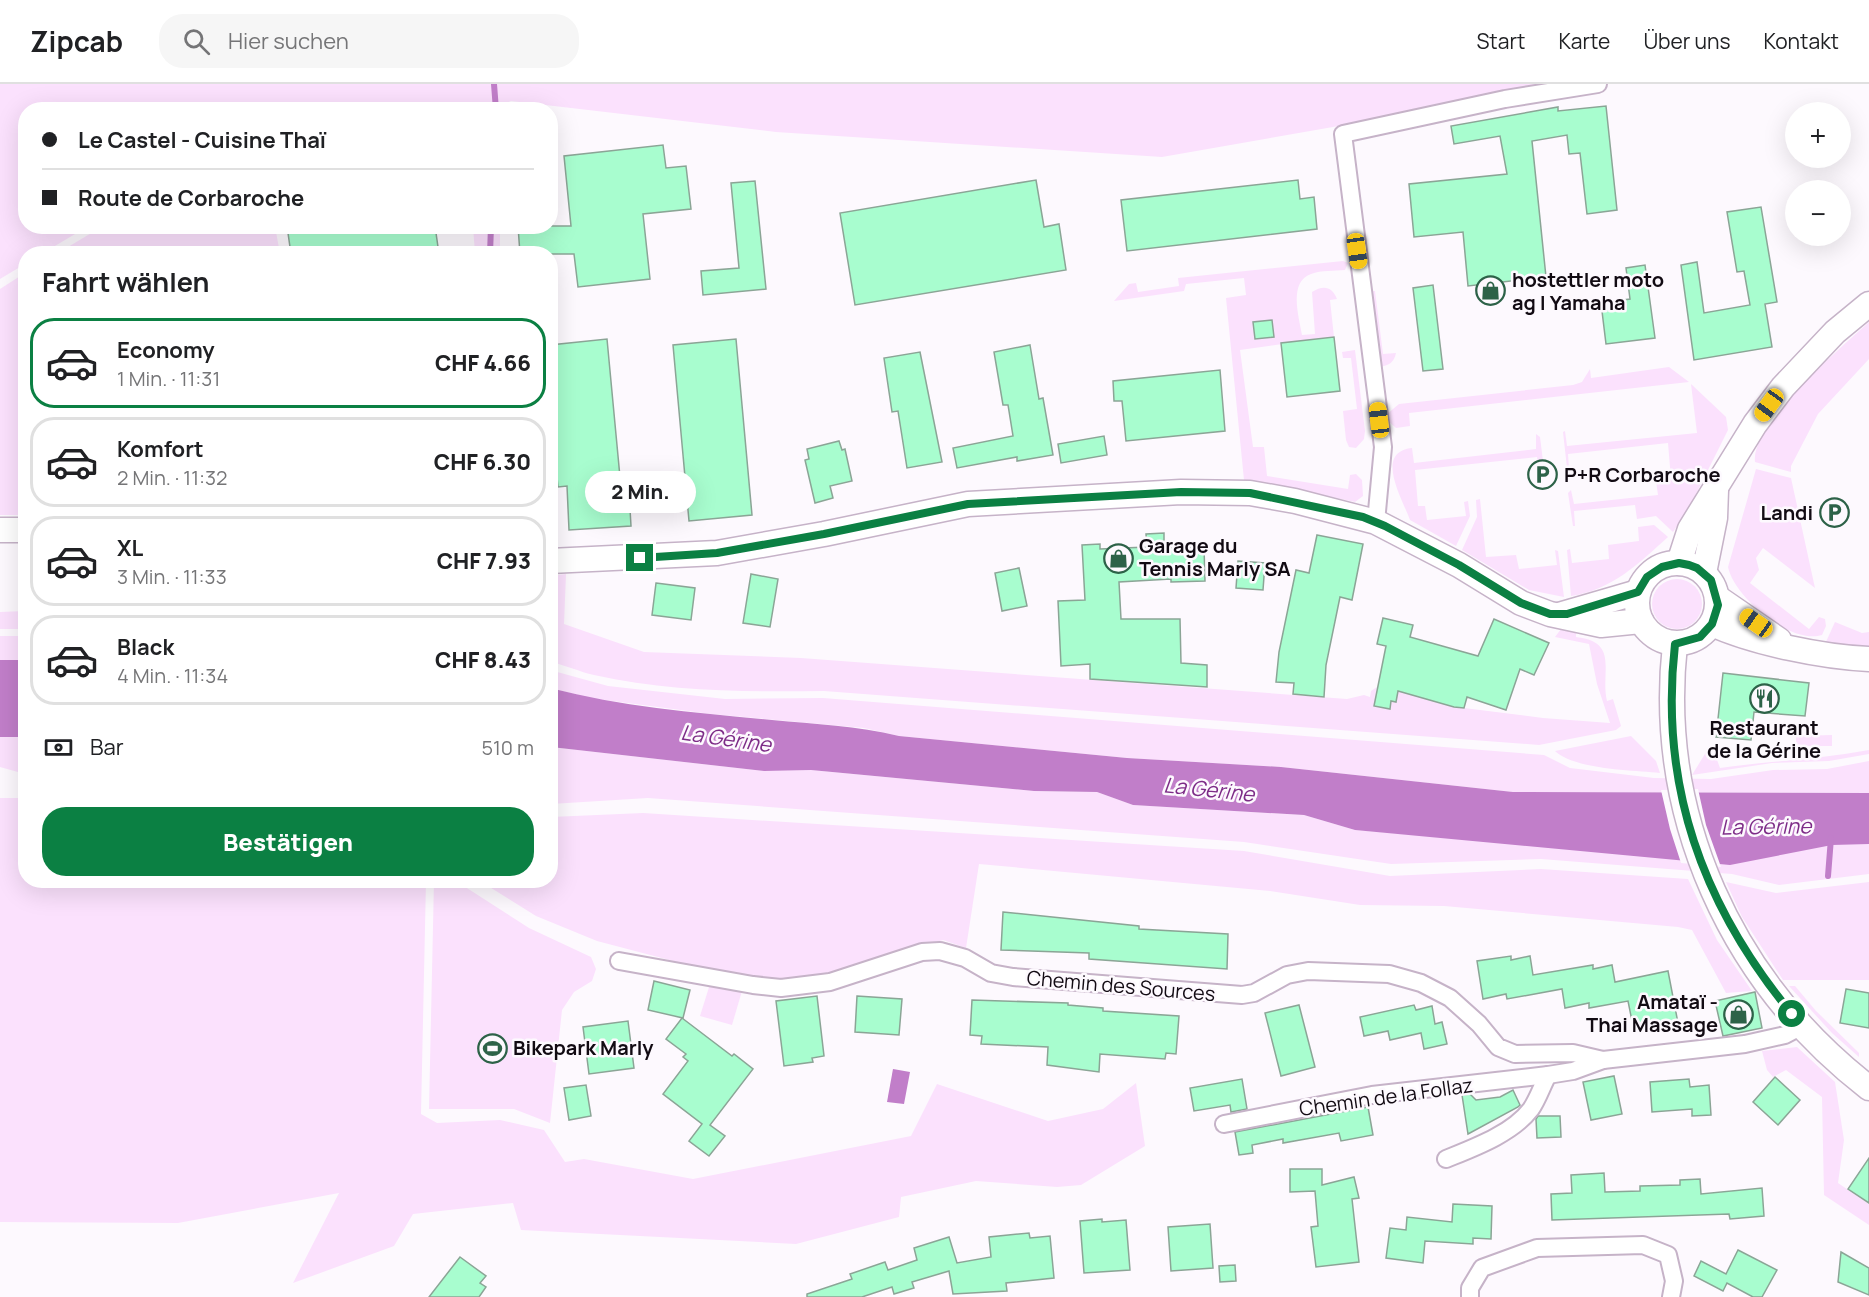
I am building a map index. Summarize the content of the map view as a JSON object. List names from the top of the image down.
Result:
{
  "streets": {
    "street": ["Chemin des Sources", "Chemin de la Follaz"]
  },
  "crossings": [
    ["Chemin des Sources", "Chemin de la Follaz"]
  ],
  "water": ["La Gérine"],
  "places": {
    "shop": ["hostettler moto ag | Yamaha", "Garage du Tennis Marly SA", "Amataï - Thai Massage"],
    "parking": ["P+R Corbaroche", "Landi"],
    "restaurant": ["Restaurant de la Gérine"],
    "sports": ["Bikepark Marly"]
  },
  "page": {
    "header": "Zipcab",
    "search": "Hier suchen",
    "nav": [
      "Start",
      "Karte",
      "Über uns",
      "Kontakt"
    ],
    "map_buttons": ["+", "−"],
    "banner": ["Le Castel - Cuisine Thaï", "Route de Corbaroche"],
    "heading": "Fahrt wählen",
    "list": [
      {
        "name": "Economy",
        "note": "1 Min. · 11:31",
        "value": "CHF 4.66"
      },
      {
        "name": "Komfort",
        "note": "2 Min. · 11:32",
        "value": "CHF 6.30"
      },
      {
        "name": "XL",
        "note": "3 Min. · 11:33",
        "value": "CHF 7.93"
      },
      {
        "name": "Black",
        "note": "4 Min. · 11:34",
        "value": "CHF 8.43"
      }
    ],
    "bubble": "2 Min.",
    "pay": ["Bar", "510 m"],
    "buttons": "Bestätigen"
  }
}
